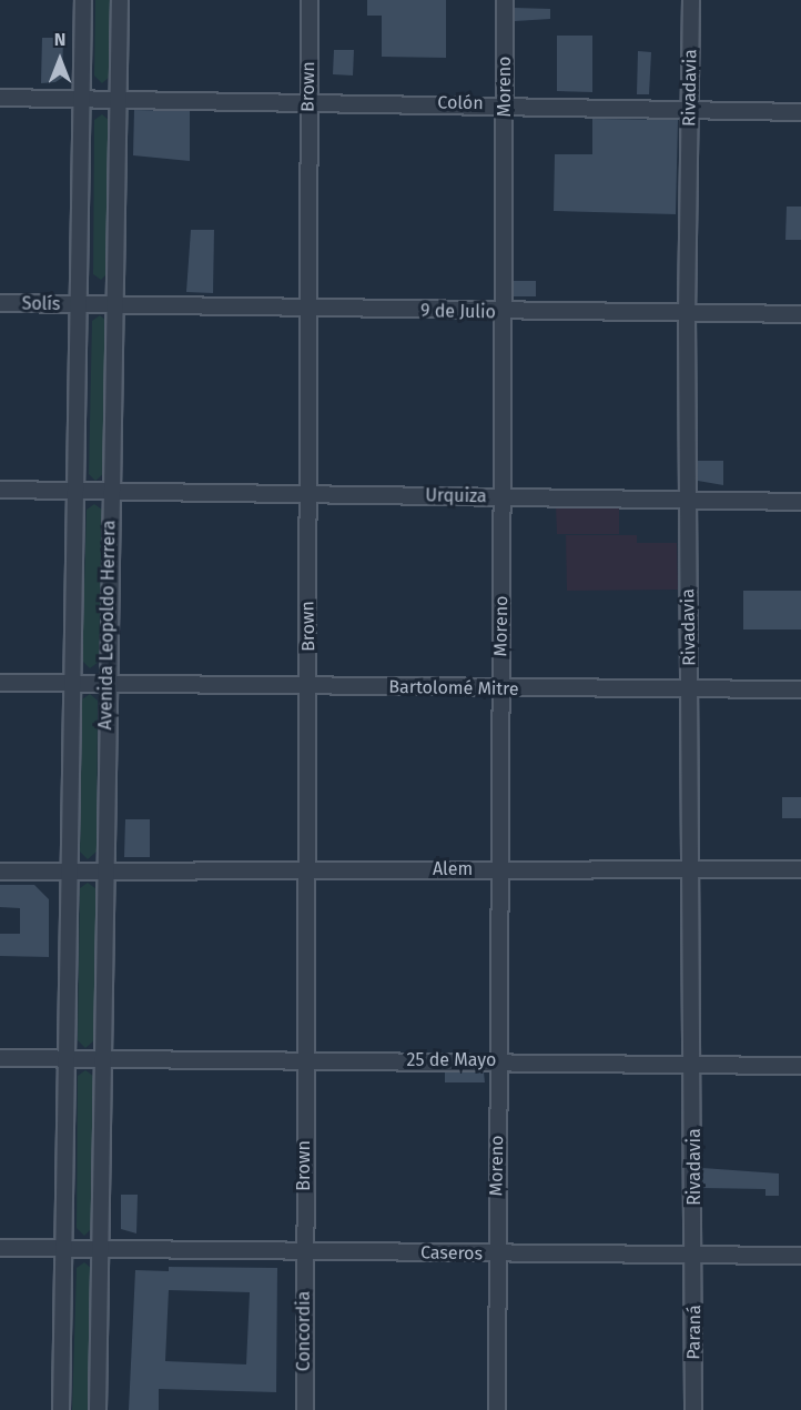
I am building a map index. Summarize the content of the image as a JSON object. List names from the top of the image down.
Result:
{
  "streets": {
    "street": [
      "Brown",
      "Moreno",
      "Rivadavia",
      "Colón",
      "Solís",
      "9 de Julio",
      "Urquiza",
      "Avenida Leopoldo Herrera",
      "Bartolomé Mitre",
      "Alem",
      "25 de Mayo",
      "Caseros",
      "Concordia",
      "Paraná"
    ]
  },
  "crossings": [
    ["Brown", "Colón"],
    ["Brown", "9 de Julio"],
    ["Brown", "Urquiza"],
    ["Brown", "Bartolomé Mitre"],
    ["Brown", "Alem"],
    ["Brown", "25 de Mayo"],
    ["Brown", "Caseros"],
    ["Brown", "Concordia"],
    ["Moreno", "Colón"],
    ["Moreno", "9 de Julio"],
    ["Moreno", "Urquiza"],
    ["Moreno", "Bartolomé Mitre"],
    ["Moreno", "Alem"],
    ["Moreno", "25 de Mayo"],
    ["Moreno", "Caseros"],
    ["Rivadavia", "Colón"],
    ["Rivadavia", "9 de Julio"],
    ["Rivadavia", "Urquiza"],
    ["Rivadavia", "Bartolomé Mitre"],
    ["Rivadavia", "Alem"],
    ["Rivadavia", "25 de Mayo"],
    ["Rivadavia", "Caseros"],
    ["Rivadavia", "Paraná"],
    ["Colón", "Avenida Leopoldo Herrera"],
    ["Solís", "9 de Julio"],
    ["Solís", "Avenida Leopoldo Herrera"],
    ["9 de Julio", "Avenida Leopoldo Herrera"],
    ["Urquiza", "Avenida Leopoldo Herrera"],
    ["Avenida Leopoldo Herrera", "Bartolomé Mitre"],
    ["Avenida Leopoldo Herrera", "Alem"],
    ["Avenida Leopoldo Herrera", "25 de Mayo"],
    ["Avenida Leopoldo Herrera", "Caseros"],
    ["Caseros", "Concordia"],
    ["Caseros", "Paraná"]
  ],
  "north": "top"
}
